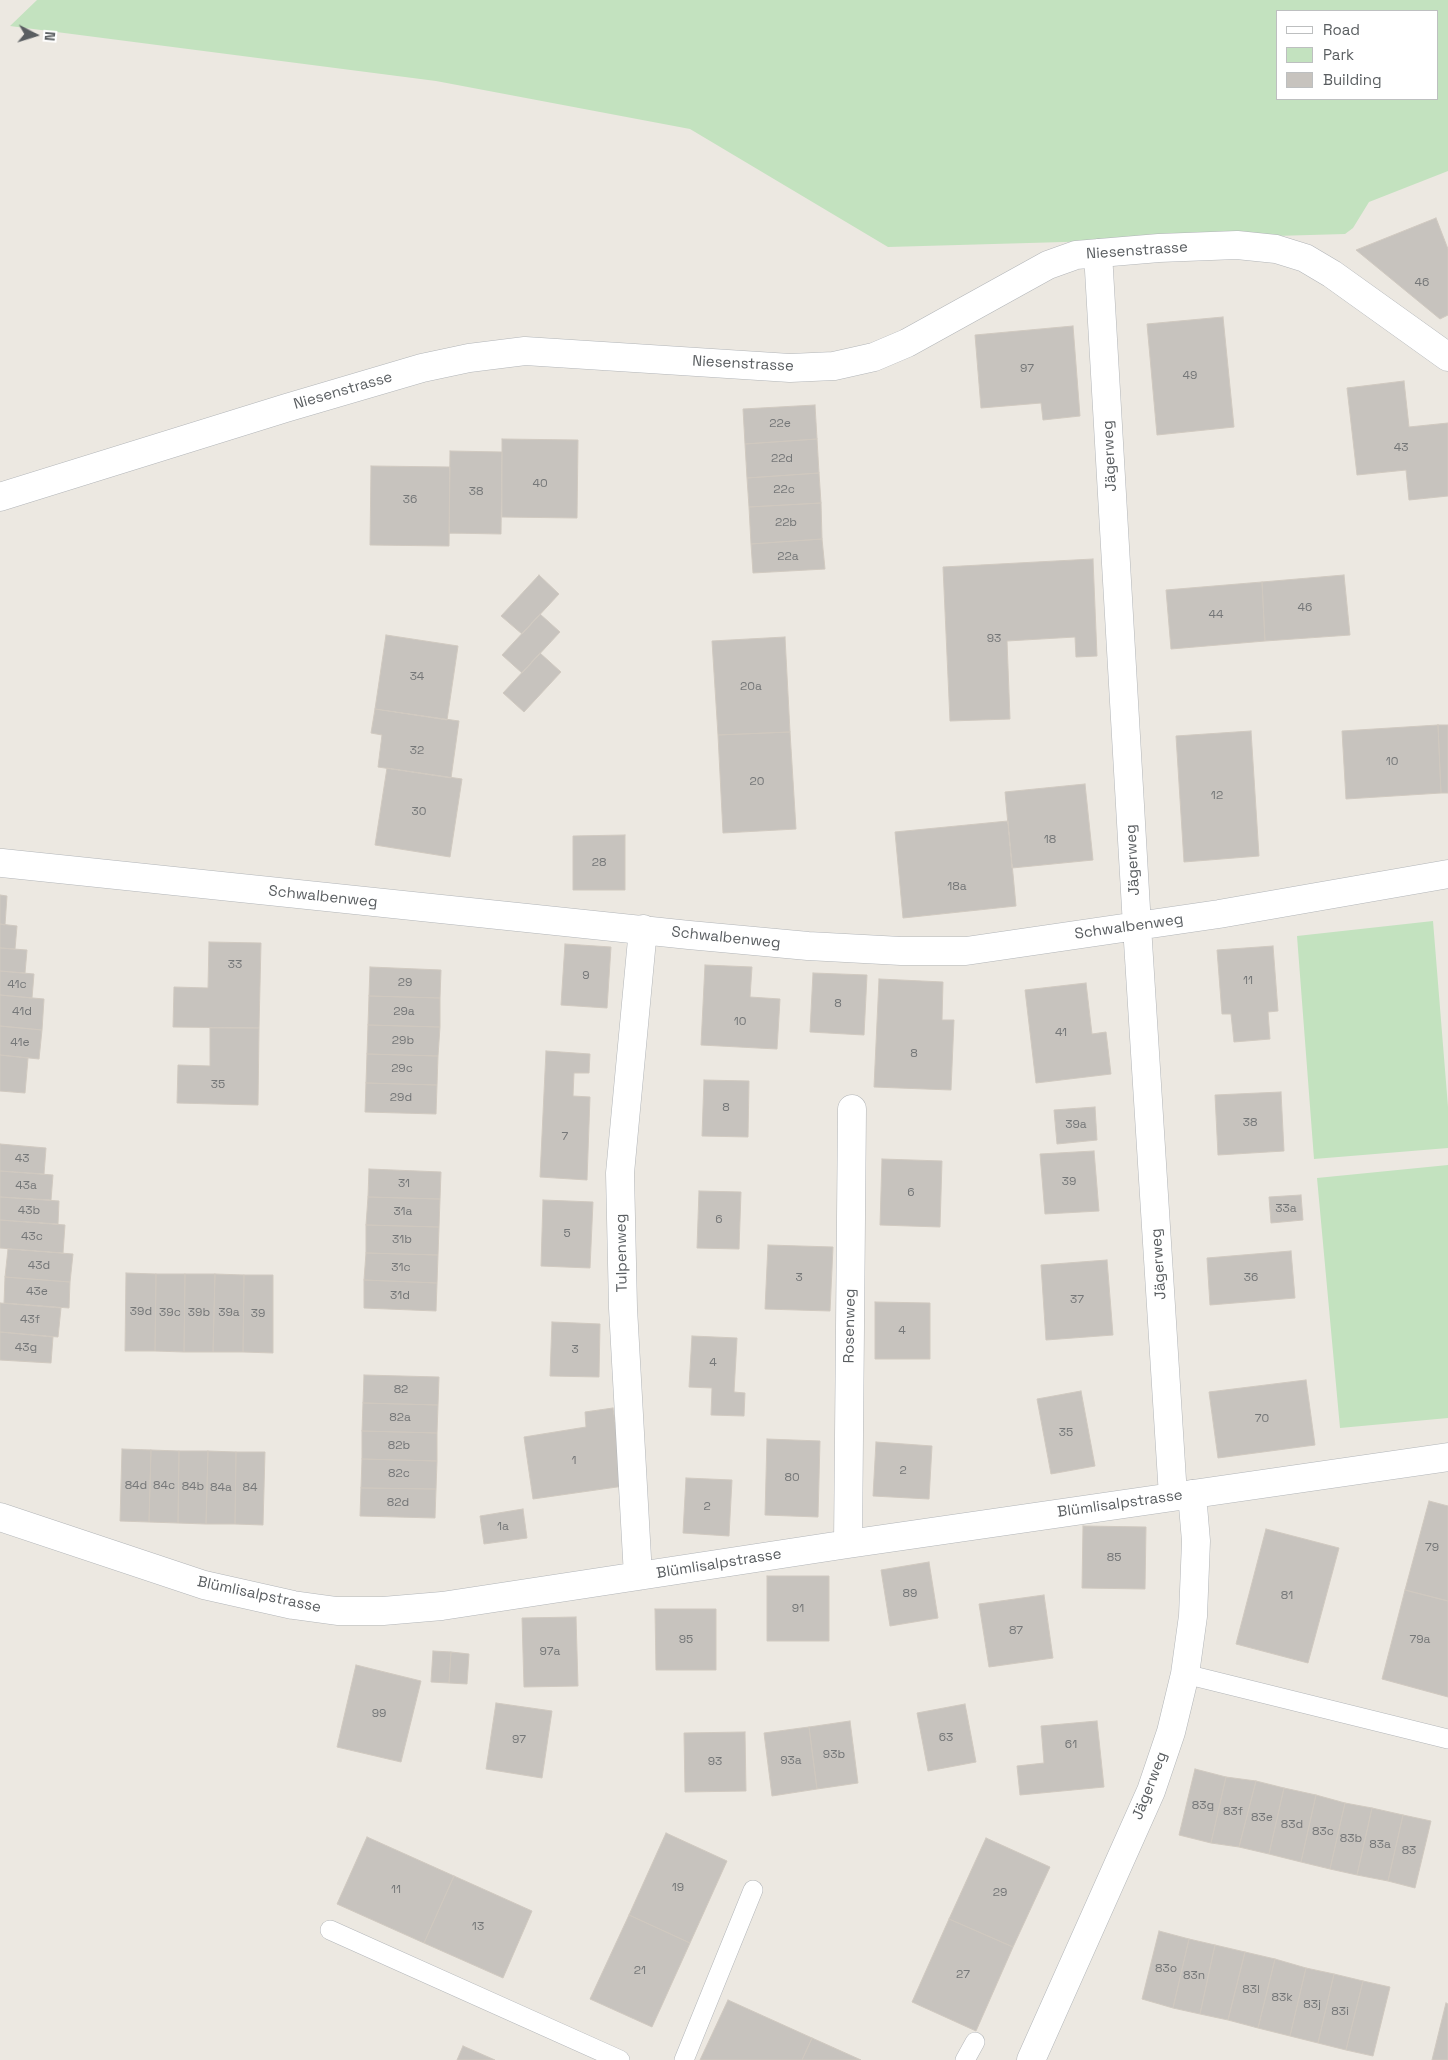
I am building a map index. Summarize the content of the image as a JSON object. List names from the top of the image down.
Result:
{
  "streets": {
    "street": [
      "Niesenstrasse",
      "Jägerweg",
      "Schwalbenweg",
      "Tulpenweg",
      "Rosenweg",
      "Blümlisalpstrasse"
    ]
  },
  "crossings": [
    ["Niesenstrasse", "Jägerweg"],
    ["Jägerweg", "Schwalbenweg"],
    ["Jägerweg", "Blümlisalpstrasse"],
    ["Schwalbenweg", "Tulpenweg"],
    ["Tulpenweg", "Blümlisalpstrasse"],
    ["Rosenweg", "Blümlisalpstrasse"]
  ],
  "house_numbers": [
    "46",
    "97",
    "49",
    "22e",
    "43",
    "22d",
    "40",
    "22c",
    "38",
    "36",
    "22b",
    "22a",
    "46",
    "44",
    "93",
    "34",
    "20a",
    "32",
    "10",
    "20",
    "12",
    "30",
    "18",
    "28",
    "18a",
    "33",
    "9",
    "11",
    "29",
    "41c",
    "8",
    "41d",
    "29a",
    "10",
    "41",
    "29b",
    "41e",
    "8",
    "29c",
    "35",
    "29d",
    "8",
    "38",
    "39a",
    "7",
    "43",
    "39",
    "31",
    "43a",
    "6",
    "33a",
    "43b",
    "31a",
    "6",
    "5",
    "43c",
    "31b",
    "43d",
    "31c",
    "3",
    "36",
    "43e",
    "31d",
    "37",
    "39d",
    "39c",
    "39b",
    "39a",
    "39",
    "43f",
    "4",
    "43g",
    "3",
    "4",
    "82",
    "82a",
    "70",
    "35",
    "82b",
    "1",
    "2",
    "82c",
    "80",
    "84d",
    "84c",
    "84b",
    "84a",
    "84",
    "82d",
    "2",
    "1a",
    "79",
    "85",
    "89",
    "81",
    "91",
    "87",
    "95",
    "79a",
    "97a",
    "99",
    "63",
    "97",
    "61",
    "93b",
    "93a",
    "93",
    "83g",
    "83f",
    "83e",
    "83d",
    "83c",
    "83b",
    "83a",
    "83",
    "19",
    "11",
    "29",
    "13",
    "83o",
    "21",
    "27",
    "83n",
    "83l",
    "83k",
    "83j",
    "83i"
  ],
  "legend": ["Road", "Park", "Building"],
  "north": "right"
}
